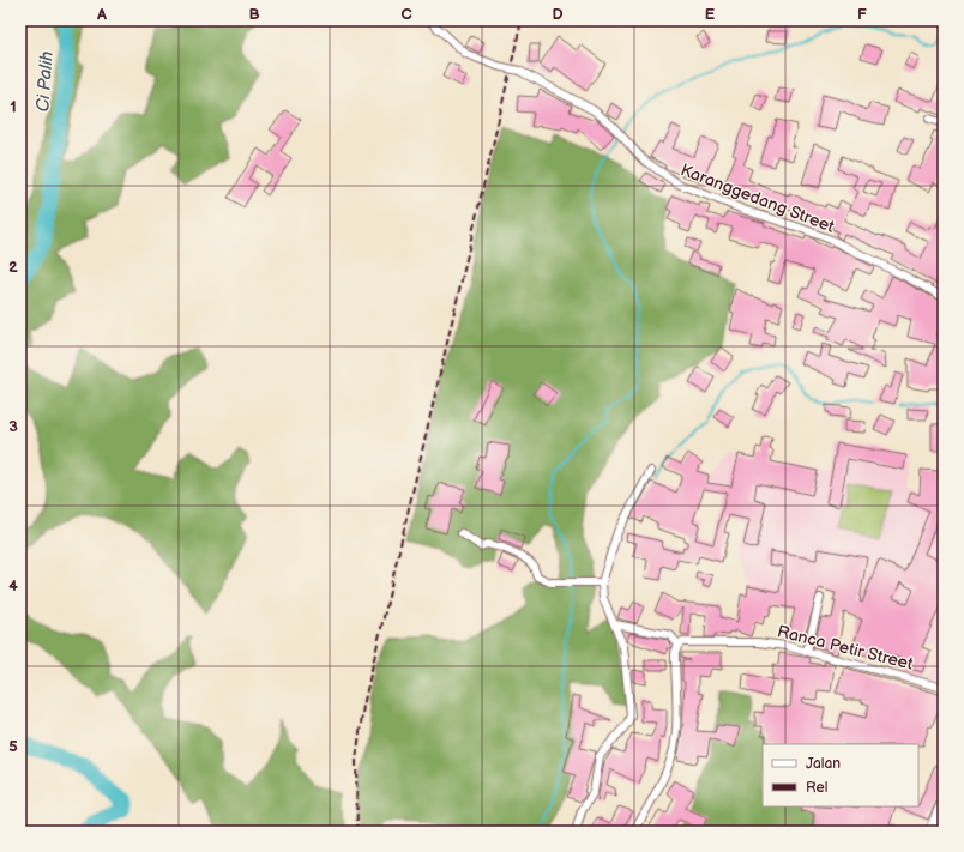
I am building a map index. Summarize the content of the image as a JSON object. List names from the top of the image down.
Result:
{
  "streets": {
    "street": ["Karanggedang Street", "Ranca Petir Street"]
  },
  "water": ["Ci Palih"],
  "legend": ["Jalan", "Rel"],
  "grid": {
    "columns": [
      "A",
      "B",
      "C",
      "D",
      "E",
      "F"
    ],
    "rows": [
      "1",
      "2",
      "3",
      "4",
      "5"
    ]
  }
}
